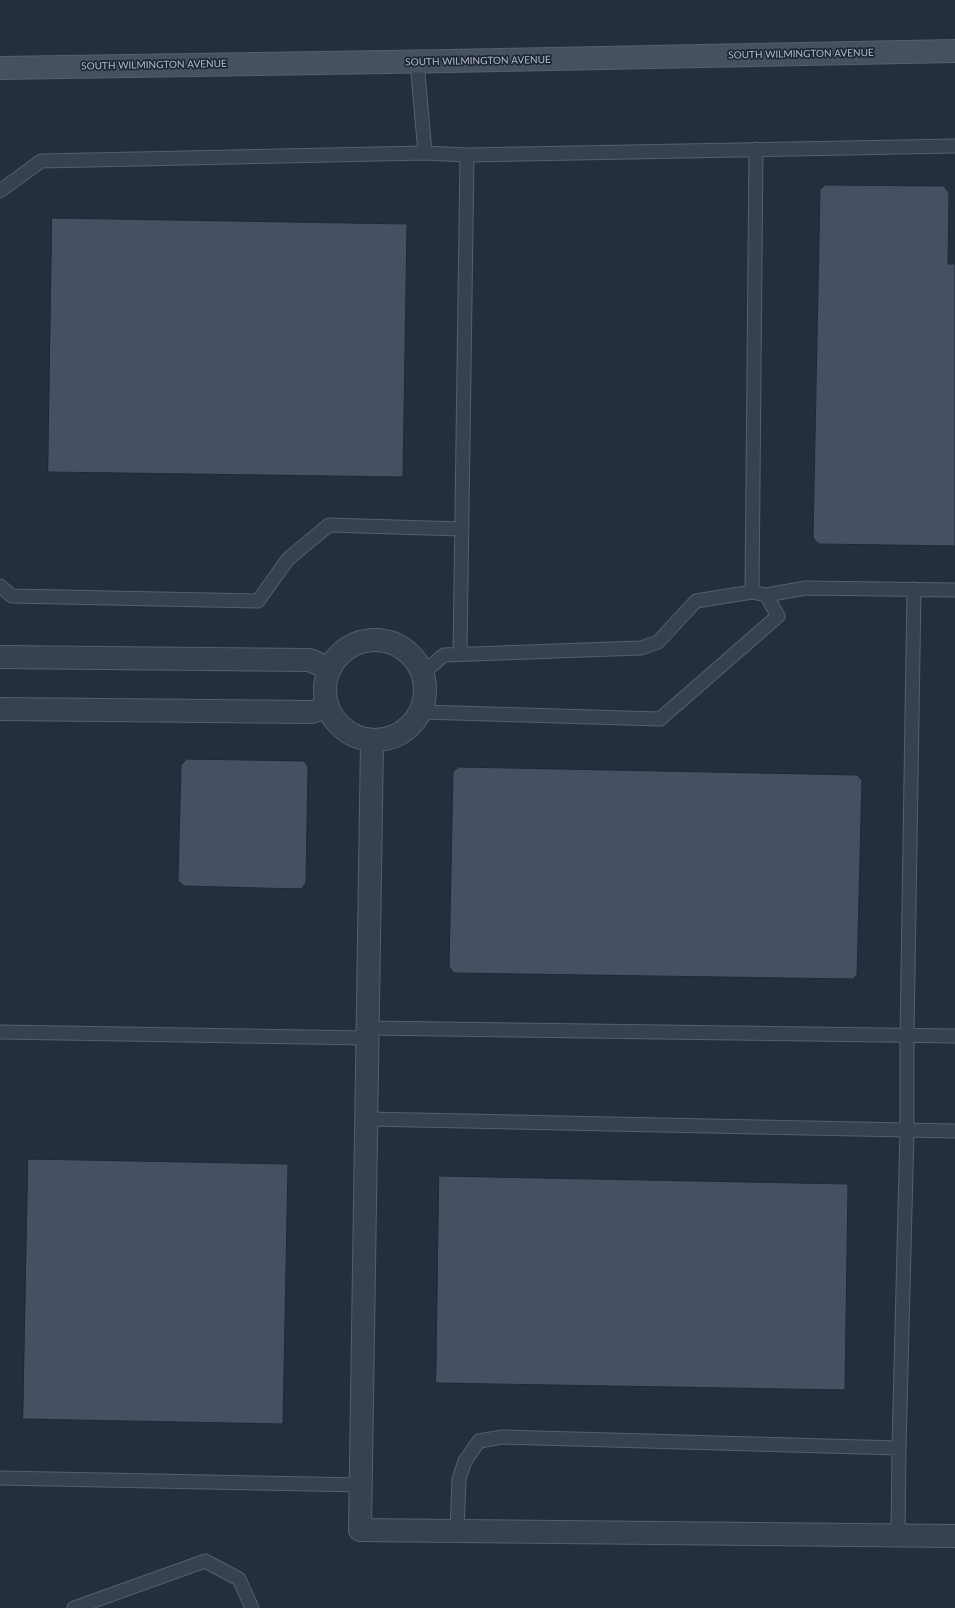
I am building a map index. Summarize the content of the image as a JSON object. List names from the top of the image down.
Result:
{
  "streets": {
    "main road": ["SOUTH WILMINGTON AVENUE"]
  }
}
